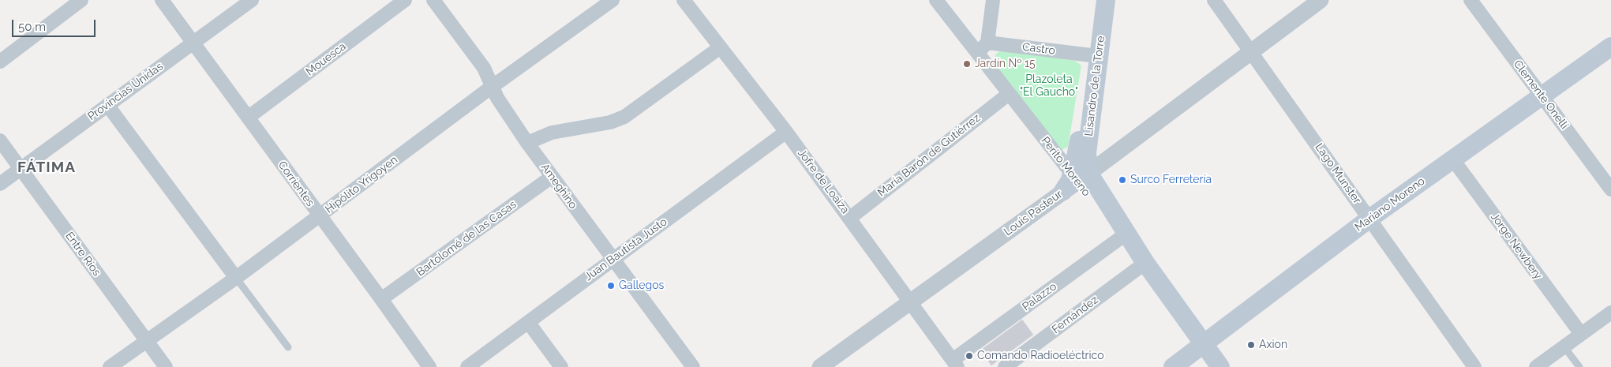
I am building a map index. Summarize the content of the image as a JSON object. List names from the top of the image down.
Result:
{
  "streets": {
    "main road": ["Lisandro de la Torre", "Perito Moreno", "Mariano Moreno"],
    "street": [
      "Castro",
      "Mouesca",
      "Provincias Unidas",
      "Clemente Onelli",
      "María Barón de Gutiérrez",
      "Lago Munster",
      "Jofre de Loaiza",
      "Corrientes",
      "Hipólito Yrigoyen",
      "Ameghino",
      "Louis Pasteur",
      "Bartolomé de las Casas",
      "Jorge Newbery",
      "Juan Bautista Justo",
      "Entre Ríos",
      "Palazzo",
      "Fernández"
    ]
  },
  "crossings": [
    ["Castro", "Lisandro de la Torre"],
    ["Mouesca", "Corrientes"],
    ["Lisandro de la Torre", "Perito Moreno"],
    ["Lisandro de la Torre", "Louis Pasteur"],
    ["Provincias Unidas", "Corrientes"],
    ["Provincias Unidas", "Entre Ríos"],
    ["Clemente Onelli", "Mariano Moreno"],
    ["María Barón de Gutiérrez", "Perito Moreno"],
    ["María Barón de Gutiérrez", "Jofre de Loaiza"],
    ["Perito Moreno", "Mariano Moreno"],
    ["Perito Moreno", "Louis Pasteur"],
    ["Perito Moreno", "Palazzo"],
    ["Perito Moreno", "Fernández"],
    ["Lago Munster", "Mariano Moreno"],
    ["Lago Munster", "Louis Pasteur"],
    ["Jofre de Loaiza", "Louis Pasteur"],
    ["Jofre de Loaiza", "Juan Bautista Justo"],
    ["Jofre de Loaiza", "Palazzo"],
    ["Corrientes", "Hipólito Yrigoyen"],
    ["Corrientes", "Bartolomé de las Casas"],
    ["Hipólito Yrigoyen", "Ameghino"],
    ["Hipólito Yrigoyen", "Entre Ríos"],
    ["Ameghino", "Bartolomé de las Casas"],
    ["Ameghino", "Juan Bautista Justo"],
    ["Mariano Moreno", "Jorge Newbery"]
  ],
  "districts": ["FÁTIMA"],
  "parks": ["Plazoleta \"El Gaucho\""],
  "places": [
    "Jardín Nº 15",
    "Surco Ferretería",
    "Gallegos",
    "Axion",
    "Comando Radioeléctrico"
  ],
  "scale_bar": "50 m"
}
